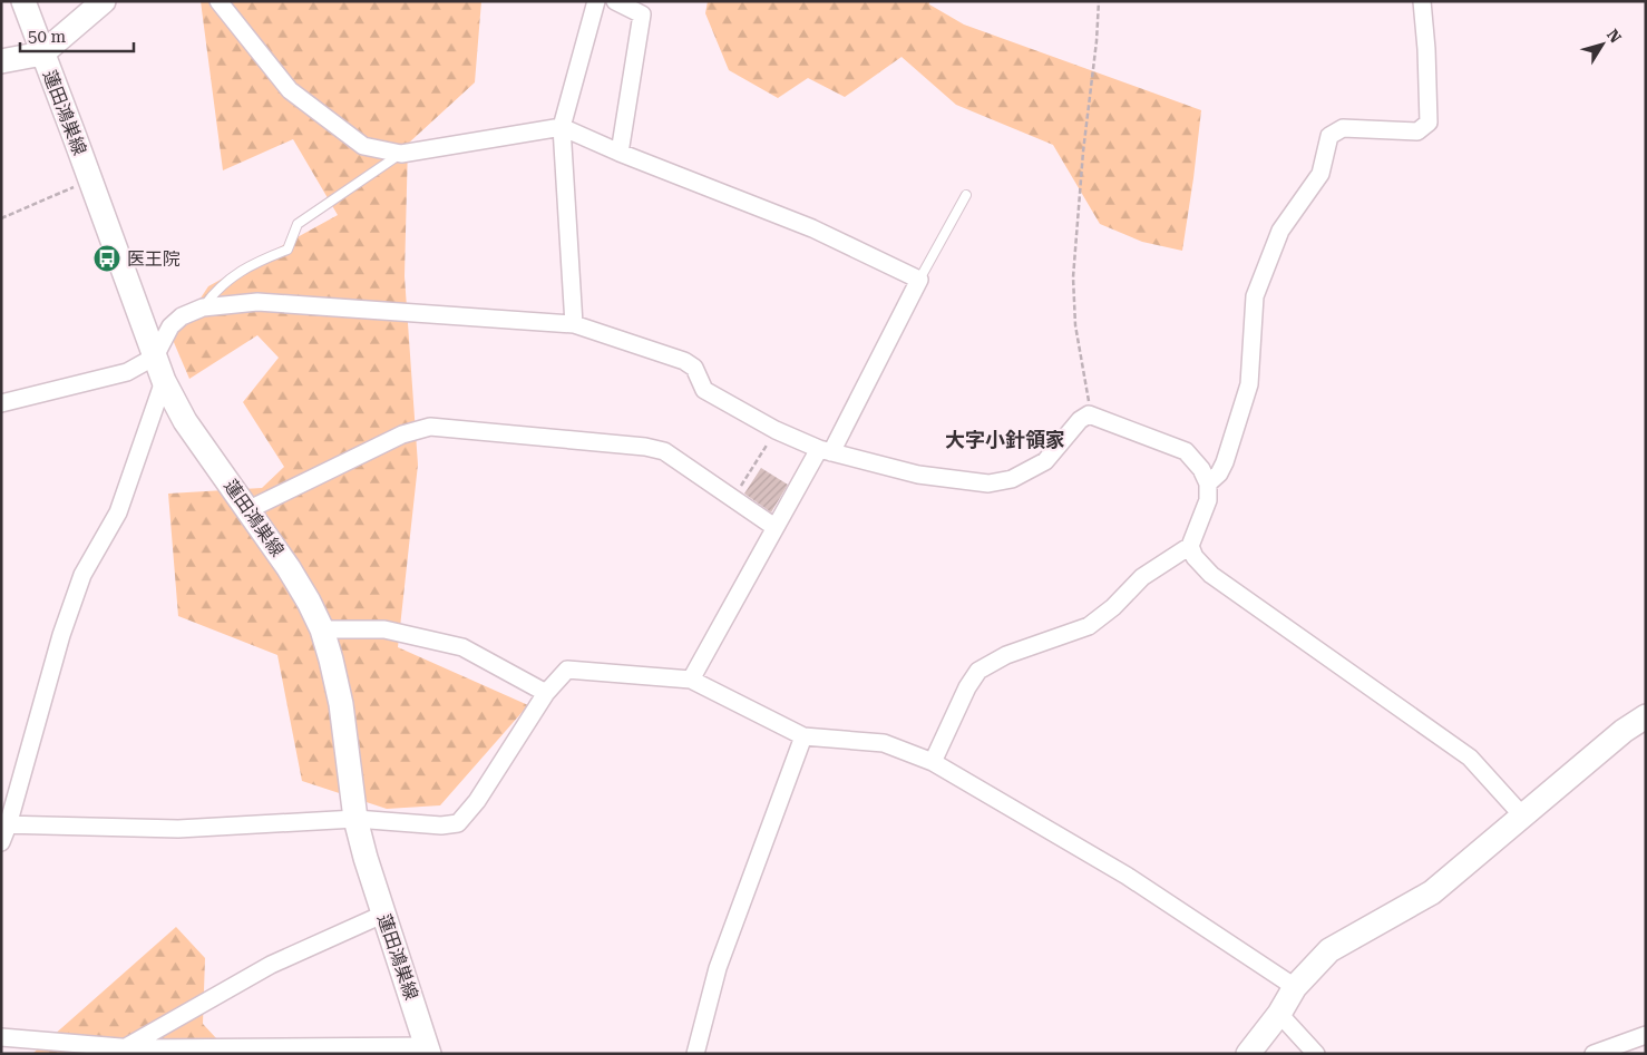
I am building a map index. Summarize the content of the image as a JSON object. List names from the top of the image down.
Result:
{
  "streets": {
    "main road": ["蓮田鴻巣線"]
  },
  "districts": ["大字小針領家"],
  "places": {
    "bus stop": ["医王院"]
  },
  "scale_bar": "50 m",
  "north": "top right"
}
